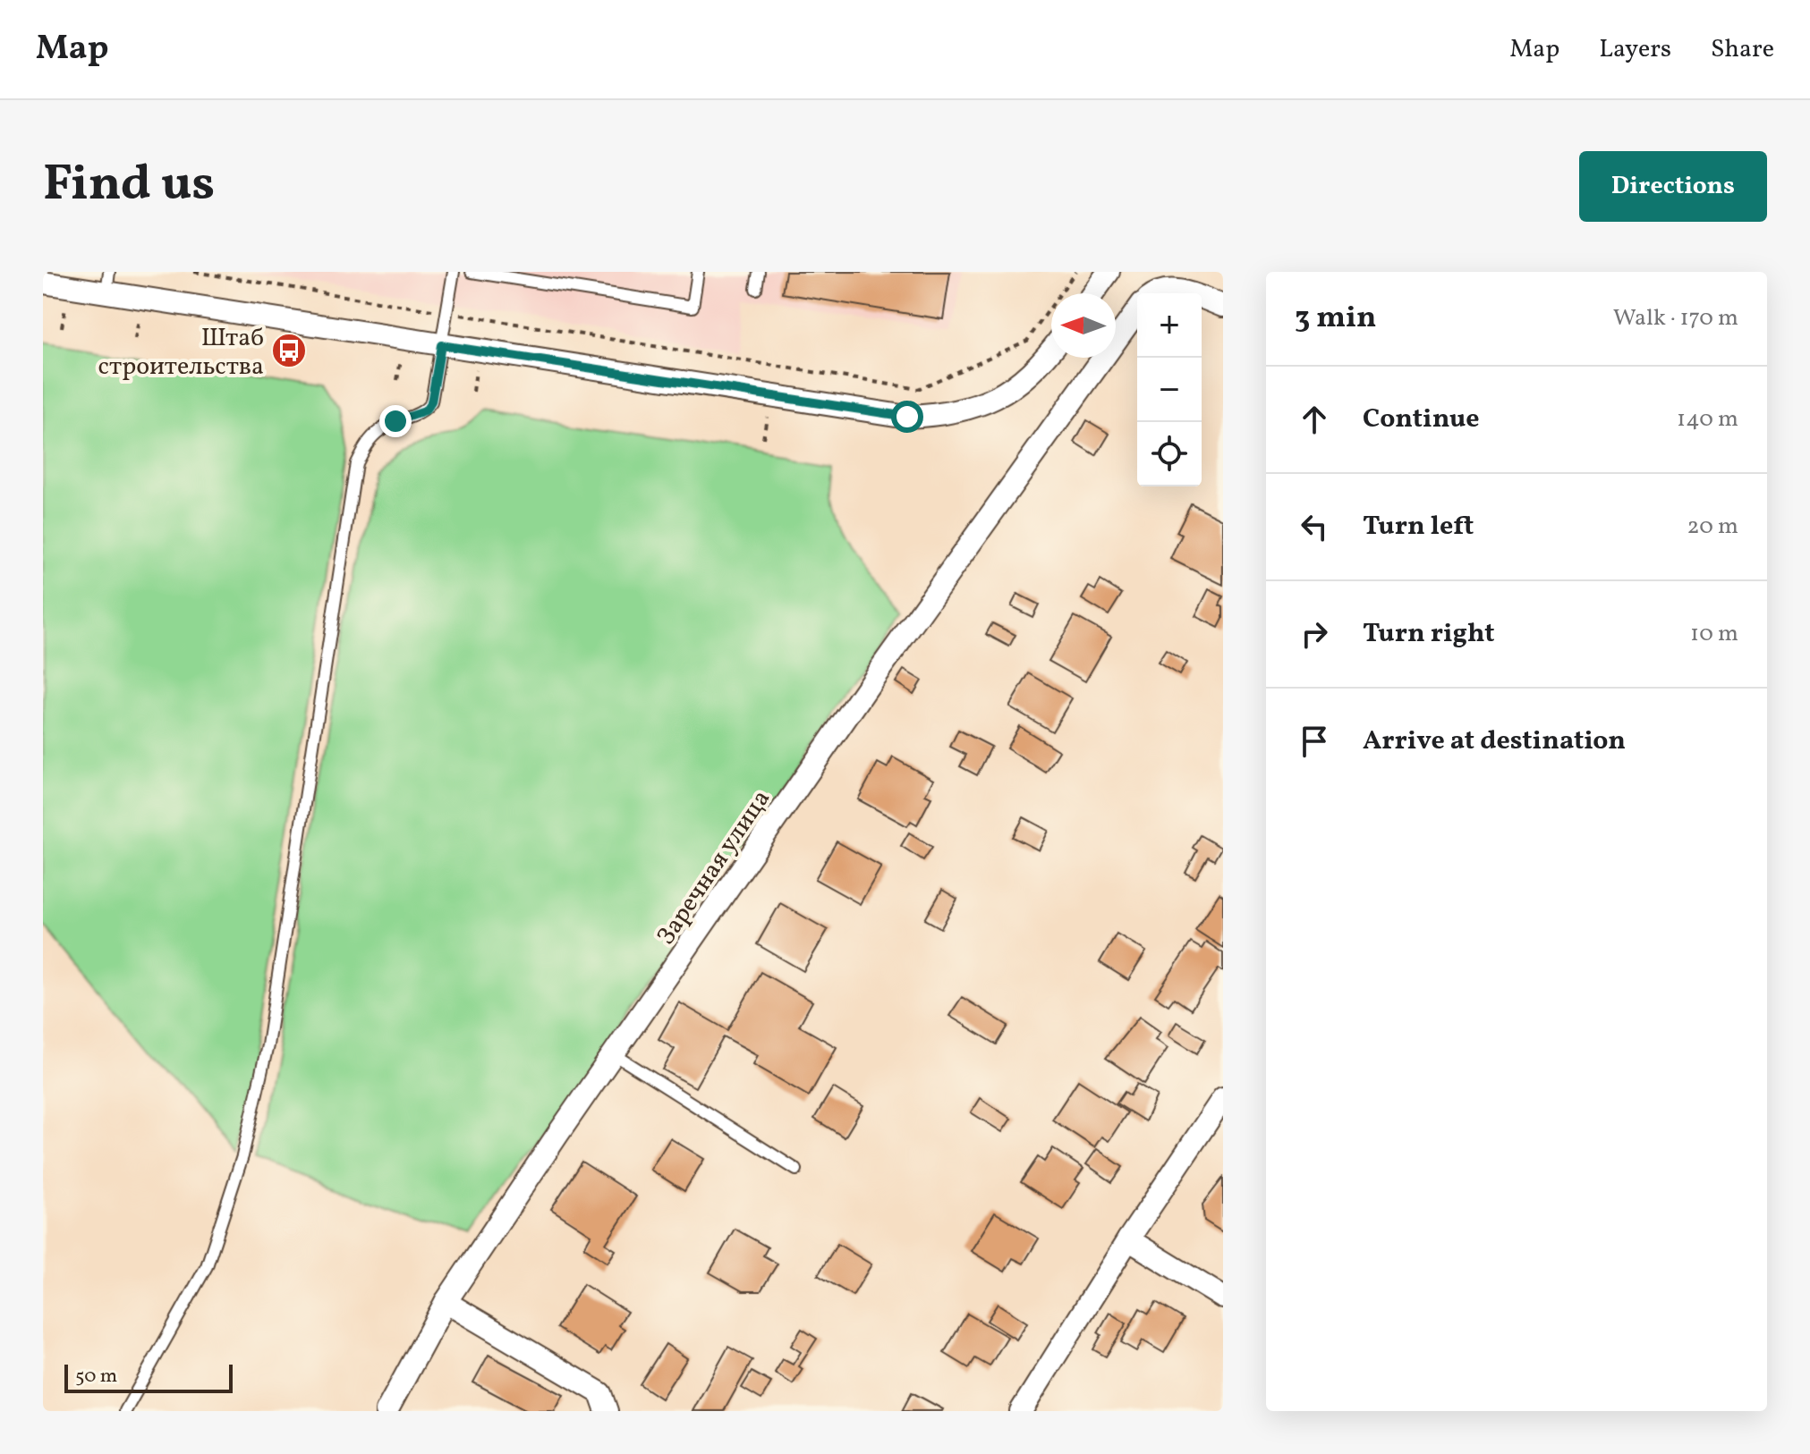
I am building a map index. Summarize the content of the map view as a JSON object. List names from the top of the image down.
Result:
{
  "streets": {
    "street": ["Заречная улица"]
  },
  "places": {
    "bus stop": ["Штаб строительства"]
  },
  "scale_bar": "50 m",
  "north": "left",
  "page": {
    "header": "Map",
    "nav": ["Map", "Layers", "Share"],
    "title": "Find us",
    "buttons": "Directions",
    "heading": ["3 min", "Walk · 170 m"],
    "map_buttons": ["+", "−"],
    "list": [
      ["Continue", "140 m"],
      ["Turn left", "20 m"],
      ["Turn right", "10 m"],
      "Arrive at destination"
    ],
    "scale": "50 m"
  }
}
